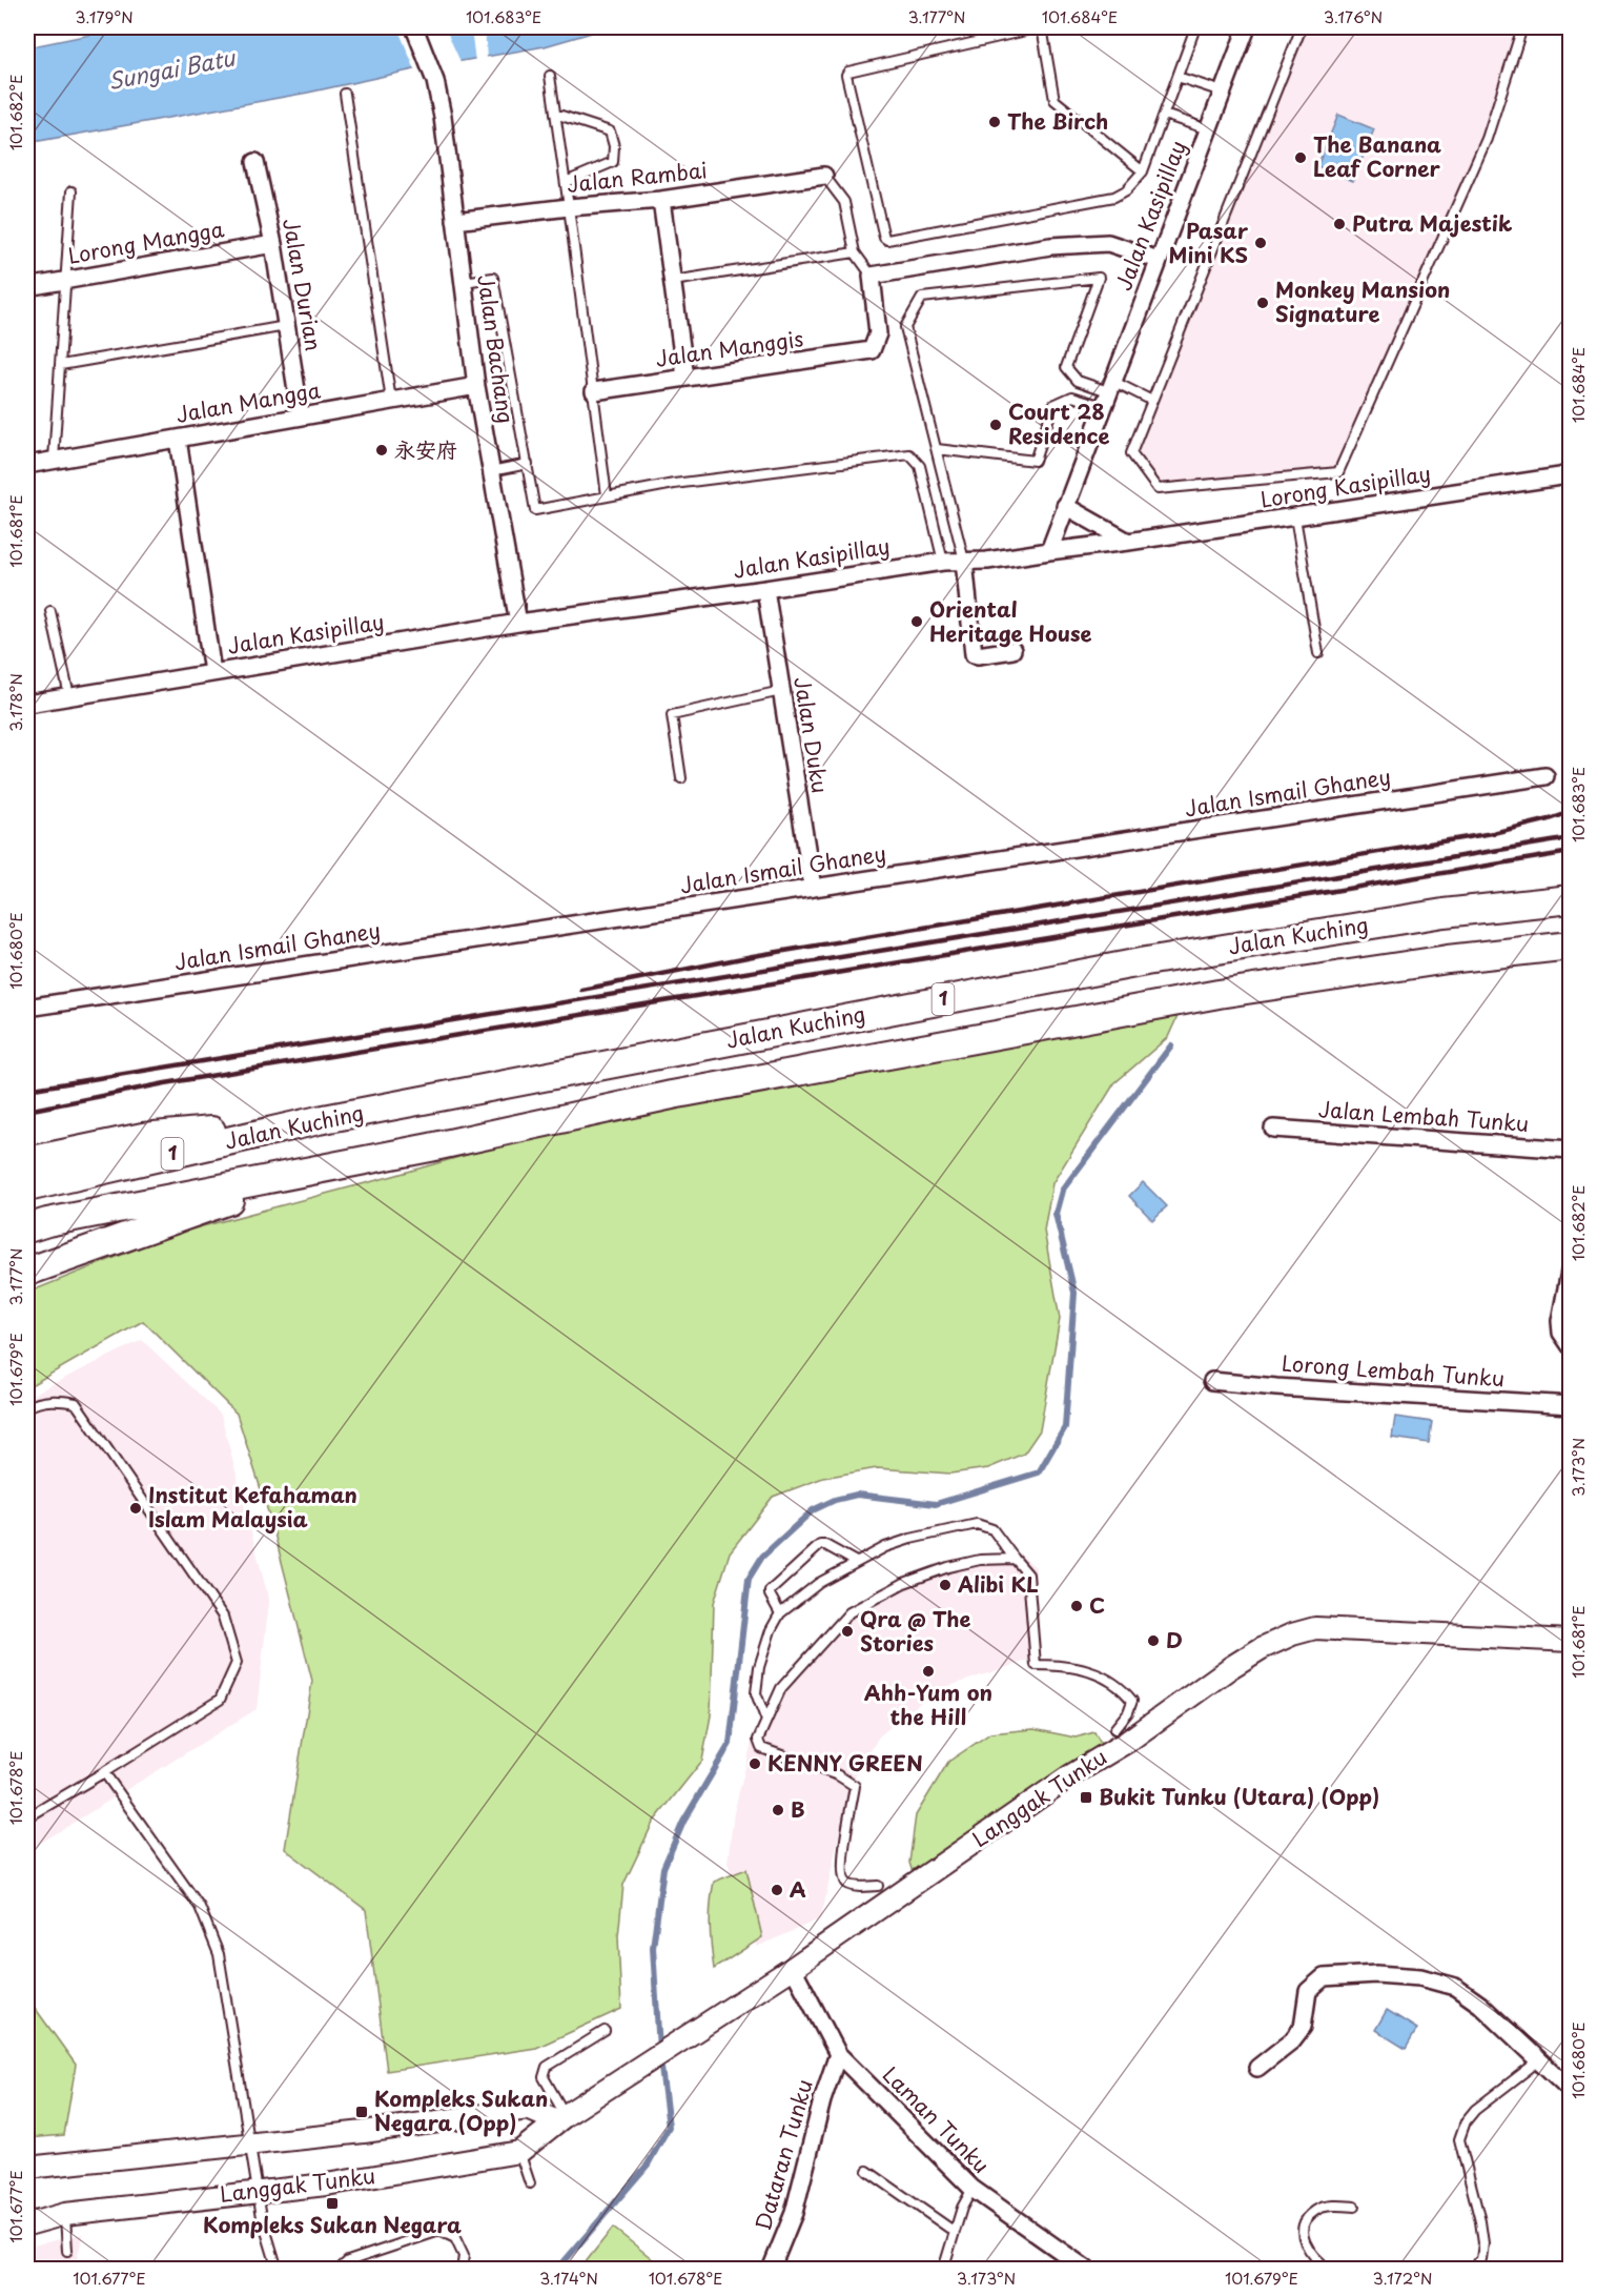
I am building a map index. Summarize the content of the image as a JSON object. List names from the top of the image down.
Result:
{
  "streets": {
    "highway": ["Jalan Kuching", "1"],
    "street": [
      "Jalan Rambai",
      "Jalan Kasipillay",
      "Lorong Mangga",
      "Jalan Durian",
      "Jalan Bachang",
      "Jalan Manggis",
      "Jalan Mangga",
      "Lorong Kasipillay",
      "Jalan Duku",
      "Jalan Ismail Ghaney",
      "Jalan Lembah Tunku",
      "Lorong Lembah Tunku",
      "Langgak Tunku",
      "Laman Tunku",
      "Dataran Tunku"
    ]
  },
  "crossings": [
    ["Jalan Rambai", "Jalan Bachang"],
    ["Jalan Kasipillay", "Jalan Bachang"],
    ["Jalan Kasipillay", "Lorong Kasipillay"],
    ["Jalan Kasipillay", "Jalan Duku"],
    ["Lorong Mangga", "Jalan Durian"],
    ["Jalan Durian", "Jalan Mangga"],
    ["Jalan Bachang", "Jalan Mangga"],
    ["Jalan Duku", "Jalan Ismail Ghaney"],
    ["Langgak Tunku", "Laman Tunku"],
    ["Laman Tunku", "Dataran Tunku"]
  ],
  "water": ["Sungai Batu"],
  "places": {
    "other": [
      "The Birch",
      "The Banana Leaf Corner",
      "Putra Majestik",
      "Pasar Mini KS",
      "Monkey Mansion Signature",
      "Court 28 Residence",
      "永安府",
      "Oriental Heritage House",
      "Institut Kefahaman Islam Malaysia",
      "Alibi KL",
      "C",
      "Qra @ The Stories",
      "D",
      "Ahh-Yum on the Hill",
      "KENNY GREEN",
      "B",
      "A"
    ],
    "transit": ["Bukit Tunku (Utara) (Opp)", "Kompleks Sukan Negara (Opp)", "Kompleks Sukan Negara"]
  },
  "coordinates": [
    "3.179°N",
    "101.683°E",
    "3.177°N",
    "101.684°E",
    "3.176°N",
    "101.682°E",
    "101.681°E",
    "3.178°N",
    "101.680°E",
    "101.679°E",
    "3.173°N",
    "101.678°E",
    "101.677°E",
    "3.174°N",
    "3.172°N"
  ]
}
